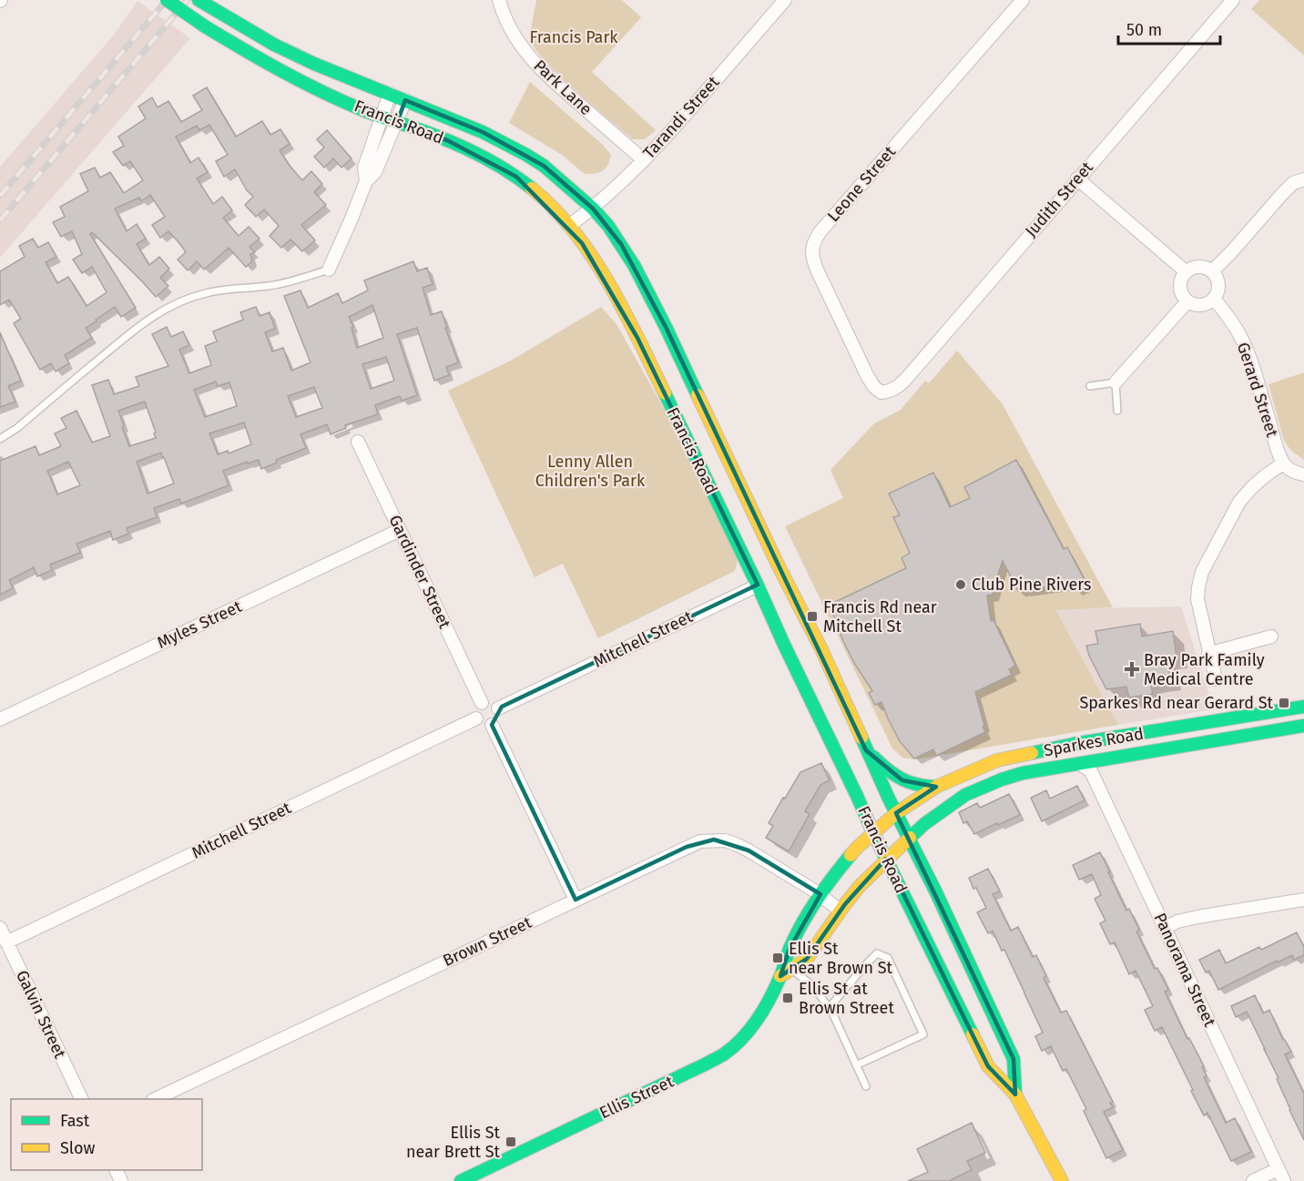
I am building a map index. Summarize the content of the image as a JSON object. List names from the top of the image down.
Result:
{
  "streets": {
    "main road": ["Francis Road", "Sparkes Road", "Ellis Street"],
    "street": [
      "Park Lane",
      "Tarandi Street",
      "Leone Street",
      "Judith Street",
      "Gerard Street",
      "Gardinder Street",
      "Myles Street",
      "Mitchell Street",
      "Brown Street",
      "Panorama Street",
      "Galvin Street"
    ]
  },
  "crossings": [
    ["Park Lane", "Tarandi Street"],
    ["Tarandi Street", "Francis Road"],
    ["Francis Road", "Mitchell Street"],
    ["Francis Road", "Sparkes Road"],
    ["Francis Road", "Ellis Street"],
    ["Leone Street", "Judith Street"],
    ["Gardinder Street", "Myles Street"],
    ["Gardinder Street", "Mitchell Street"],
    ["Mitchell Street", "Galvin Street"],
    ["Sparkes Road", "Panorama Street"],
    ["Sparkes Road", "Ellis Street"],
    ["Brown Street", "Ellis Street"]
  ],
  "parks": ["Francis Park", "Lenny Allen Children's Park"],
  "places": {
    "other": ["Club Pine Rivers"],
    "transit": [
      "Francis Rd near Mitchell St",
      "Sparkes Rd near Gerard St",
      "Ellis St near Brown St",
      "Ellis St at Brown Street",
      "Ellis St near Brett St"
    ],
    "health": ["Bray Park Family Medical Centre"]
  },
  "legend": ["Fast", "Slow"],
  "scale_bar": "50 m"
}
